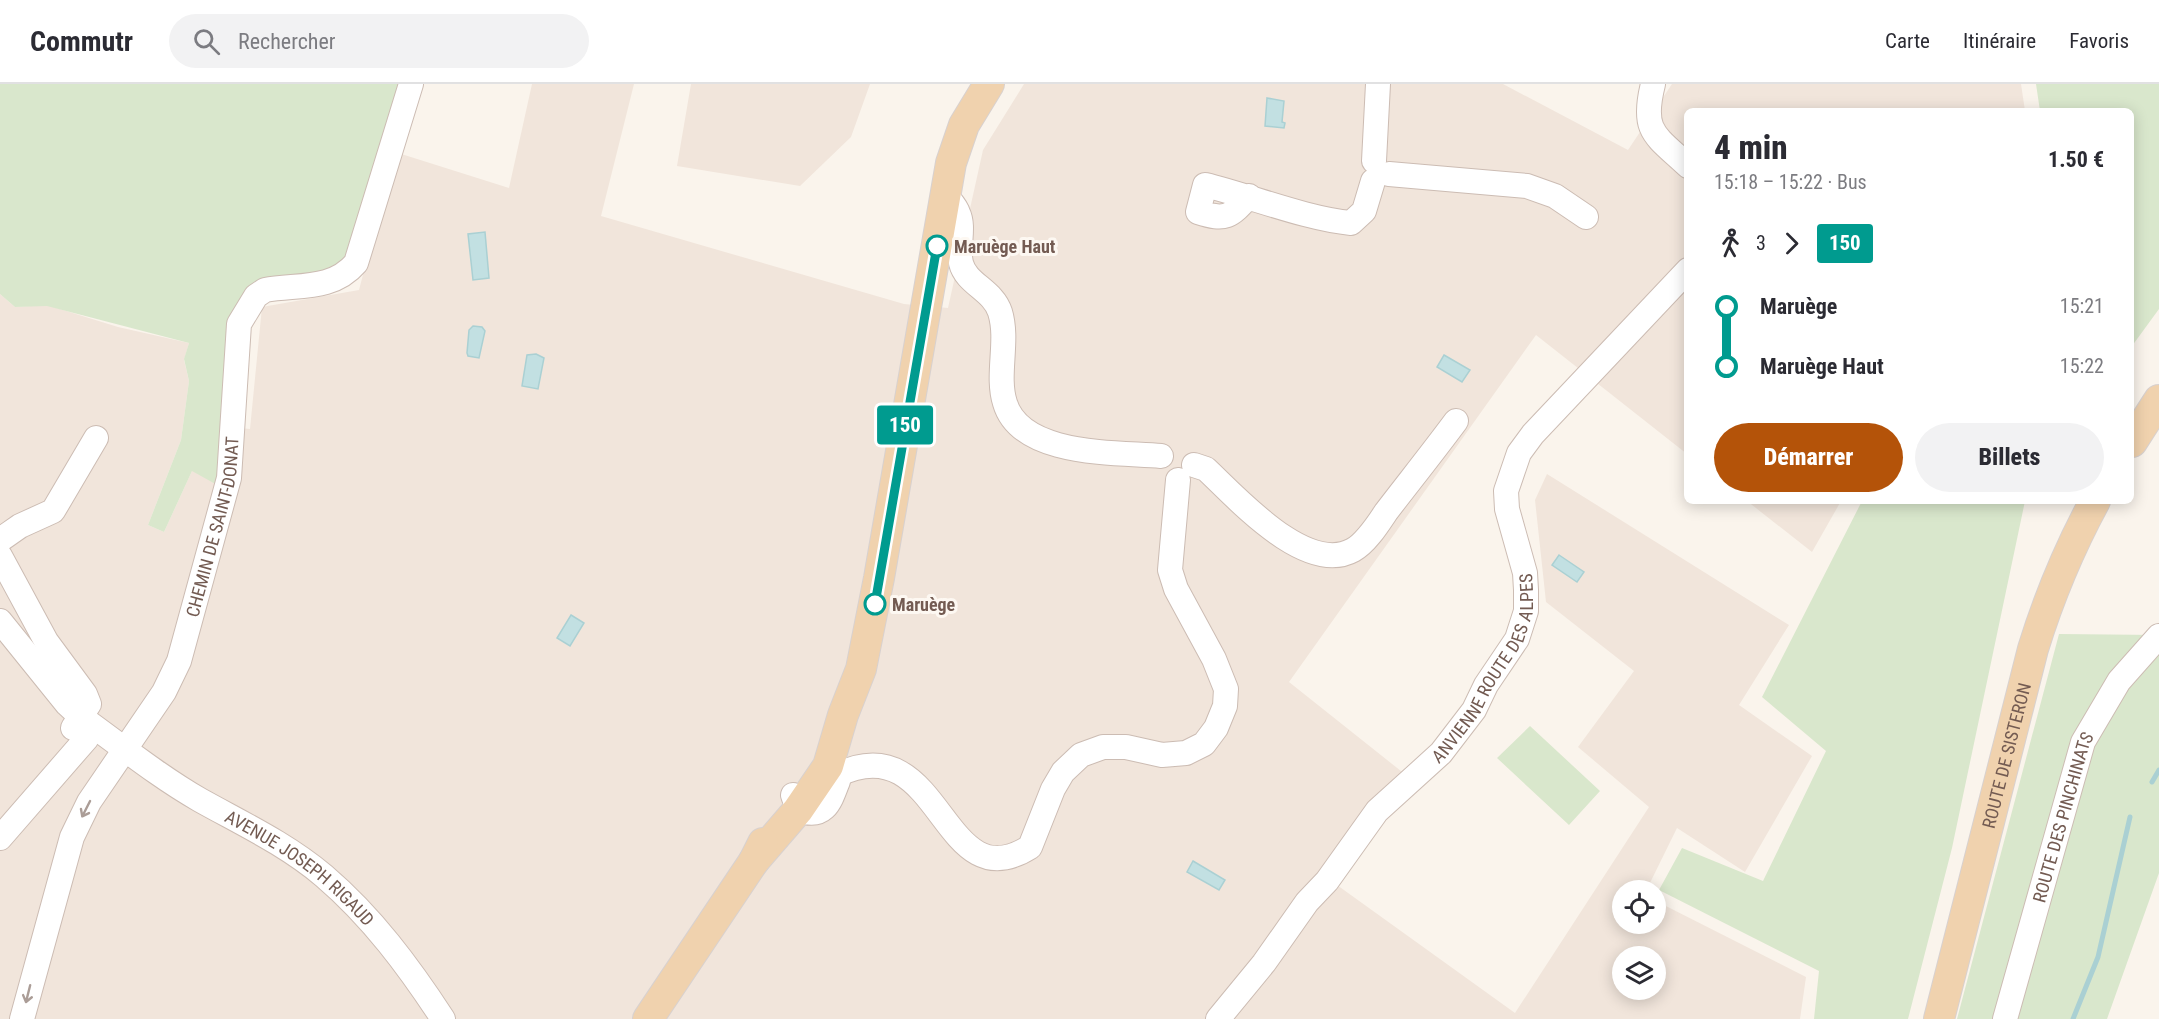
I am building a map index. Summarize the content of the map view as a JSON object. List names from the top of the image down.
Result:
{
  "streets": {
    "main road": ["ROUTE DE SISTERON"],
    "street": [
      "CHEMIN DE SAINT-DONAT",
      "ANVIENNE ROUTE DES ALPES",
      "ROUTE DES PINCHINATS",
      "AVENUE JOSEPH RIGAUD"
    ]
  },
  "crossings": [
    ["CHEMIN DE SAINT-DONAT", "AVENUE JOSEPH RIGAUD"]
  ],
  "places": ["Maruège Haut", "Maruège"],
  "lines": ["bus line 150"],
  "page": {
    "header": "Commutr",
    "search": "Rechercher",
    "nav": ["Carte", "Itinéraire", "Favoris"],
    "on_map": "150",
    "heading": ["4 min", "15:18 – 15:22 · Bus", "1.50 €"],
    "legs": ["3", "150"],
    "list": [
      {
        "name": "Maruège",
        "value": "15:21"
      },
      {
        "name": "Maruège Haut",
        "value": "15:22"
      }
    ],
    "buttons": ["Démarrer", "Billets"]
  }
}
